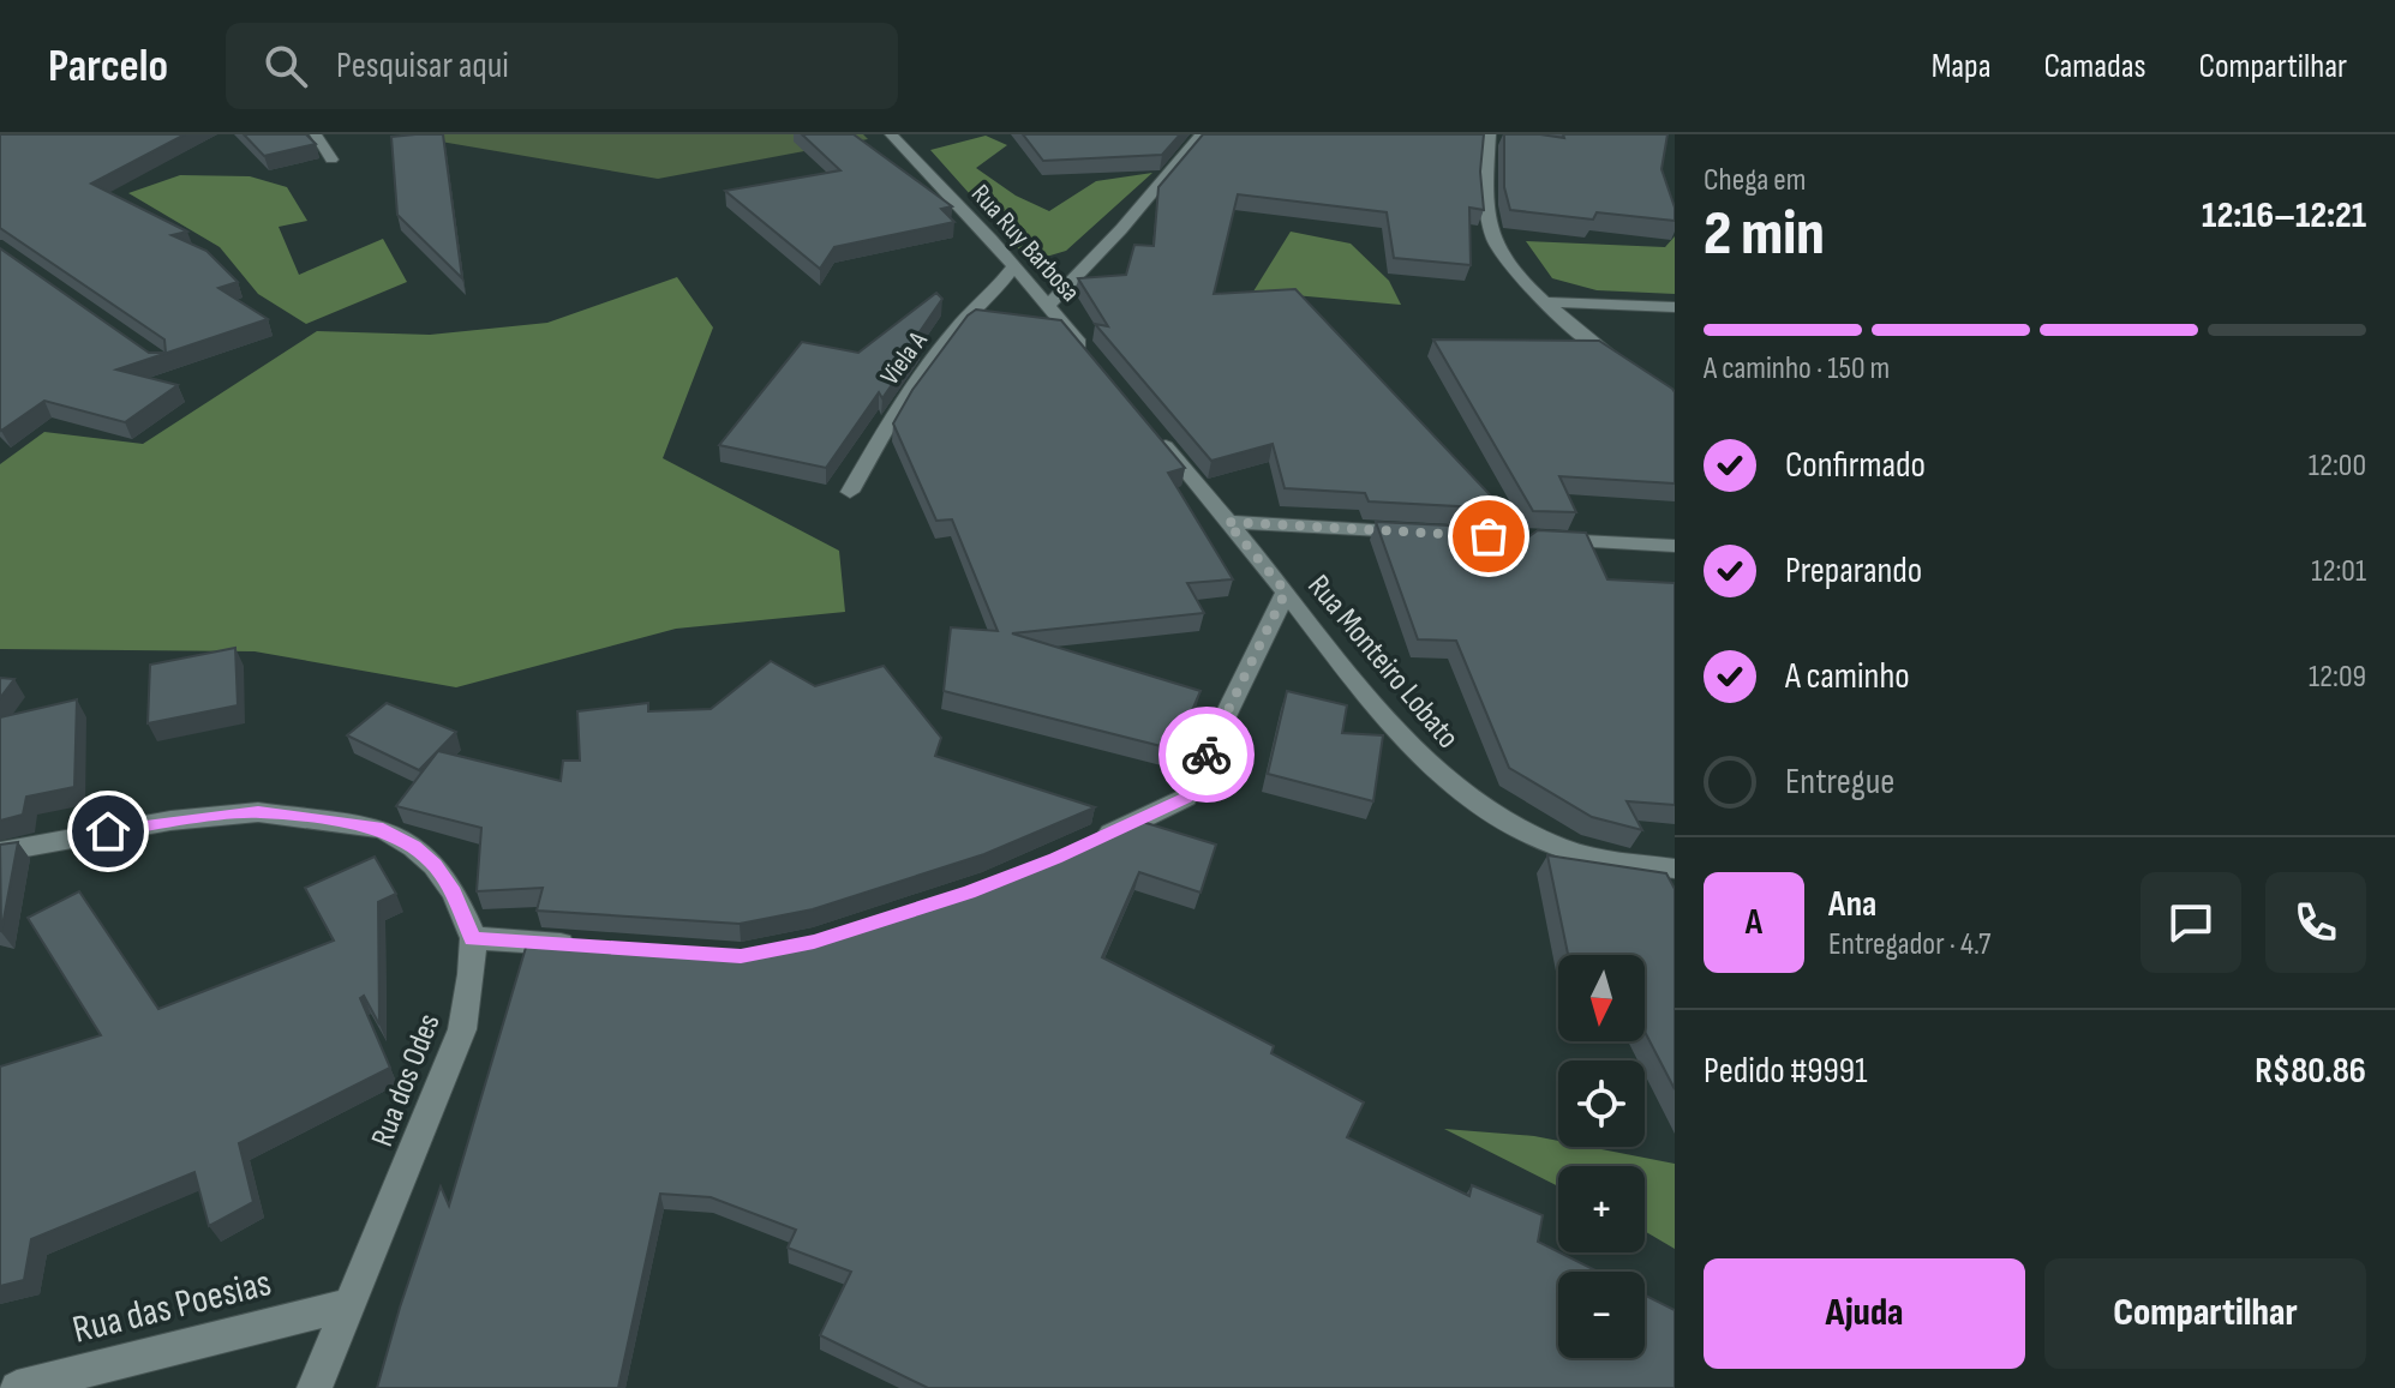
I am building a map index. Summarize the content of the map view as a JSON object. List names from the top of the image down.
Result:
{
  "streets": {
    "street": [
      "Rua Ruy Barbosa",
      "Viela A",
      "Rua Monteiro Lobato",
      "Rua dos Odes",
      "Rua das Poesias"
    ]
  },
  "crossings": [
    ["Rua Ruy Barbosa", "Viela A"],
    ["Rua dos Odes", "Rua das Poesias"]
  ],
  "north": "bottom",
  "page": {
    "header": "Parcelo",
    "search": "Pesquisar aqui",
    "nav": ["Mapa", "Camadas", "Compartilhar"],
    "heading": ["2 min", "Chega em", "12:16–12:21"],
    "panel": [
      "Ana",
      "Entregador · 4.7",
      "Pedido #9991",
      "R$80.86"
    ],
    "bar": "A caminho · 150 m",
    "list": [
      ["Confirmado", "12:00"],
      ["Preparando", "12:01"],
      ["A caminho", "12:09"],
      "Entregue"
    ],
    "round": "A",
    "map_buttons": ["+", "−"],
    "buttons": ["Ajuda", "Compartilhar"]
  }
}
